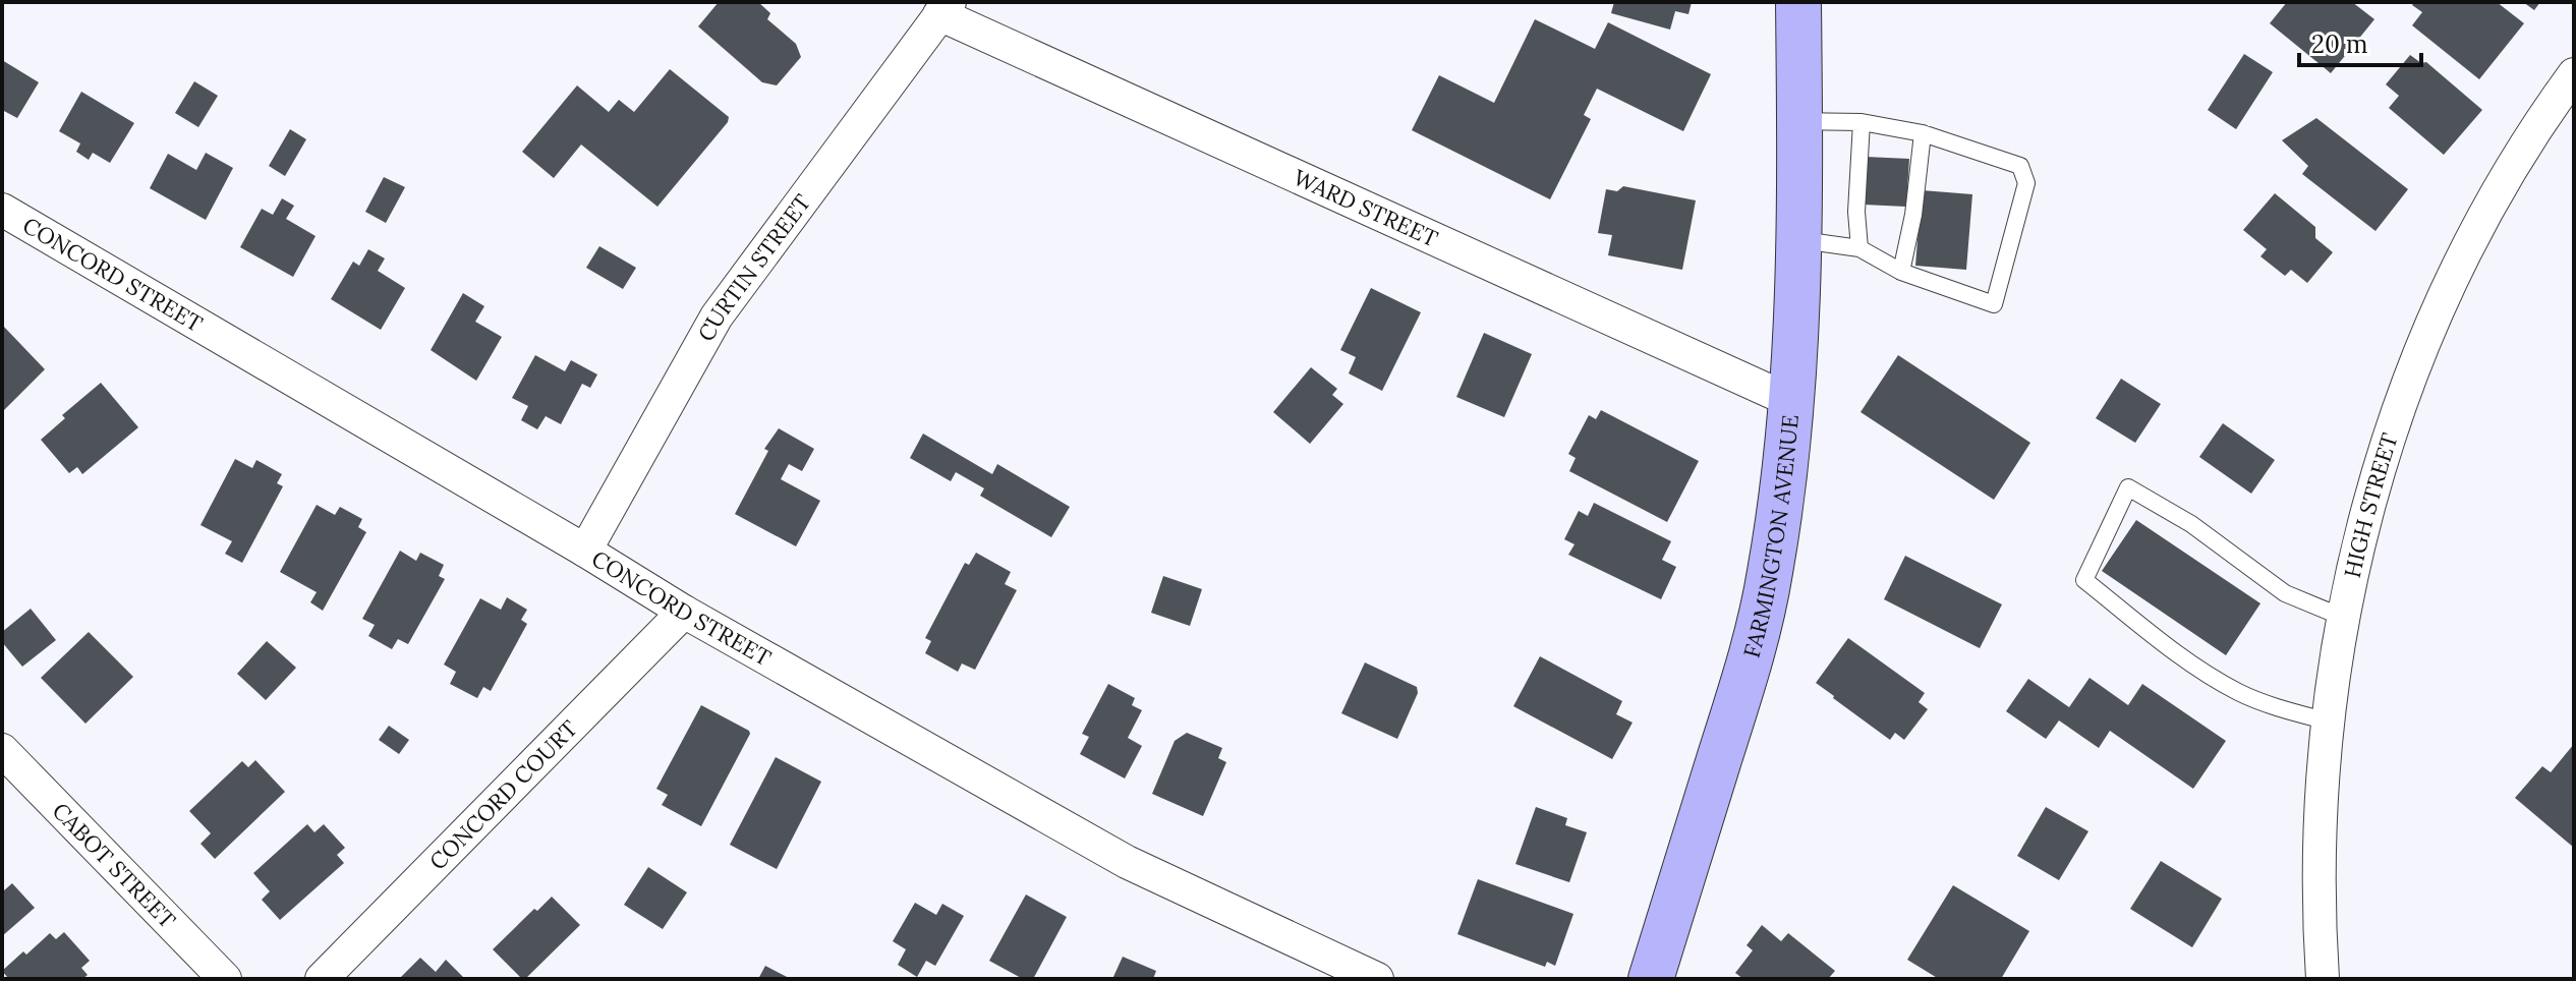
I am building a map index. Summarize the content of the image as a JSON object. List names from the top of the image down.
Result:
{
  "streets": {
    "main road": ["FARMINGTON AVENUE"],
    "street": [
      "WARD STREET",
      "CURTIN STREET",
      "CONCORD STREET",
      "HIGH STREET",
      "CONCORD COURT",
      "CABOT STREET"
    ]
  },
  "crossings": [
    ["WARD STREET", "CURTIN STREET"],
    ["WARD STREET", "FARMINGTON AVENUE"],
    ["CURTIN STREET", "CONCORD STREET"],
    ["CONCORD STREET", "CONCORD COURT"]
  ],
  "scale_bar": "20 m"
}
